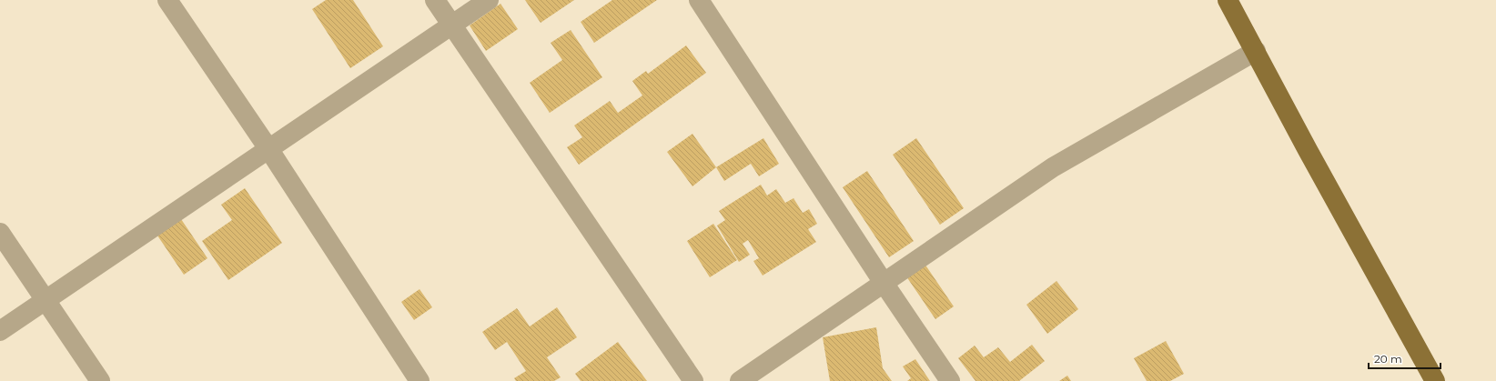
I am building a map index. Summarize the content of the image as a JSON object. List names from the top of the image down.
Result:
{
  "scale_bar": "20 m"
}
